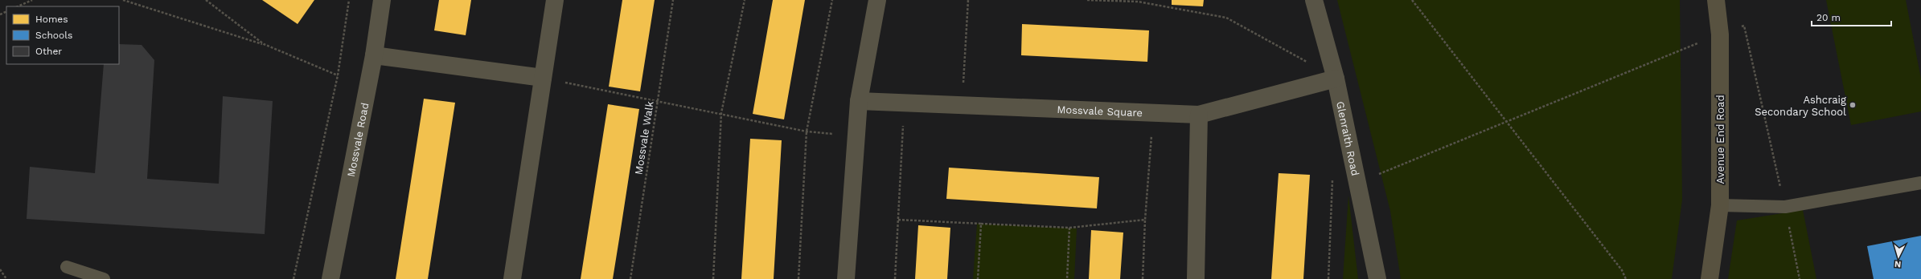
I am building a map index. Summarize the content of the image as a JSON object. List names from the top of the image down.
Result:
{
  "streets": {
    "street": [
      "Mossvale Square",
      "Glenraith Road",
      "Mossvale Road",
      "Avenue End Road"
    ],
    "path": ["Mossvale Walk"]
  },
  "crossings": [
    ["Mossvale Square", "Glenraith Road"]
  ],
  "places": ["Ashcraig Secondary School"],
  "legend": ["Homes", "Schools", "Other"],
  "scale_bar": "20 m",
  "north": "bottom"
}
